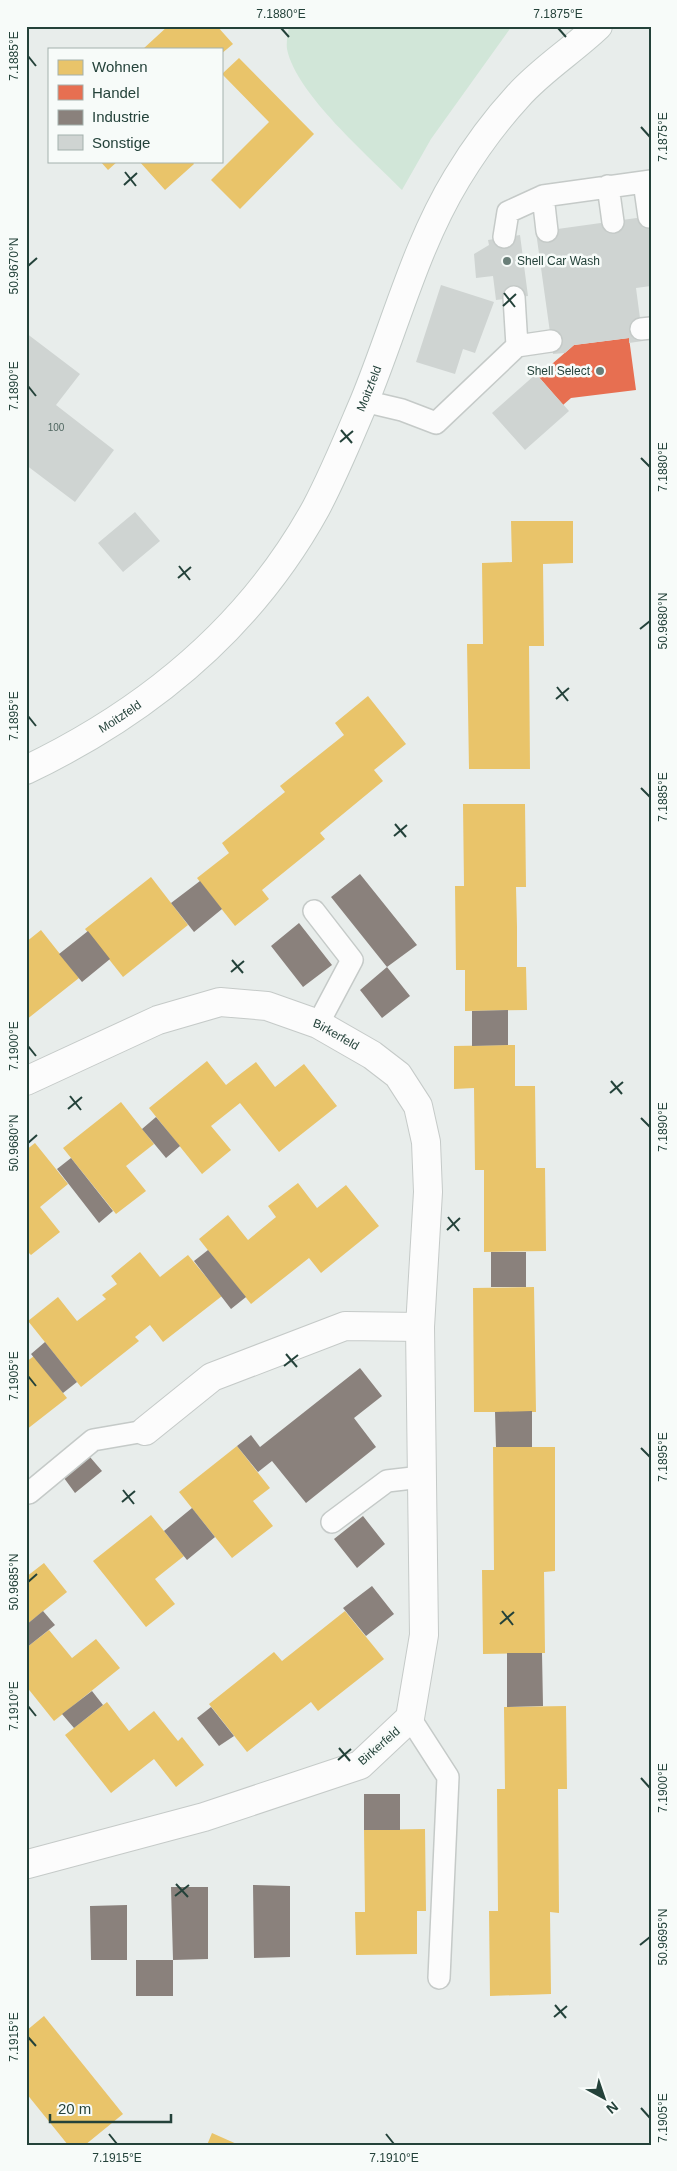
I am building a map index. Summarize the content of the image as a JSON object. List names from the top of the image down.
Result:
{
  "streets": {
    "street": ["Moitzfeld", "Birkerfeld"]
  },
  "places": ["Shell Car Wash", "Shell Select"],
  "house_numbers": ["100"],
  "legend": [
    "Wohnen",
    "Handel",
    "Industrie",
    "Sonstige"
  ],
  "scale_bar": "20 m",
  "north": "bottom right",
  "coordinates": [
    "7.1880°E",
    "7.1875°E",
    "7.1885°E",
    "50.9670°N",
    "7.1890°E",
    "50.9680°N",
    "7.1895°E",
    "7.1900°E",
    "7.1905°E",
    "50.9685°N",
    "7.1910°E",
    "50.9695°N",
    "7.1915°E"
  ]
}
